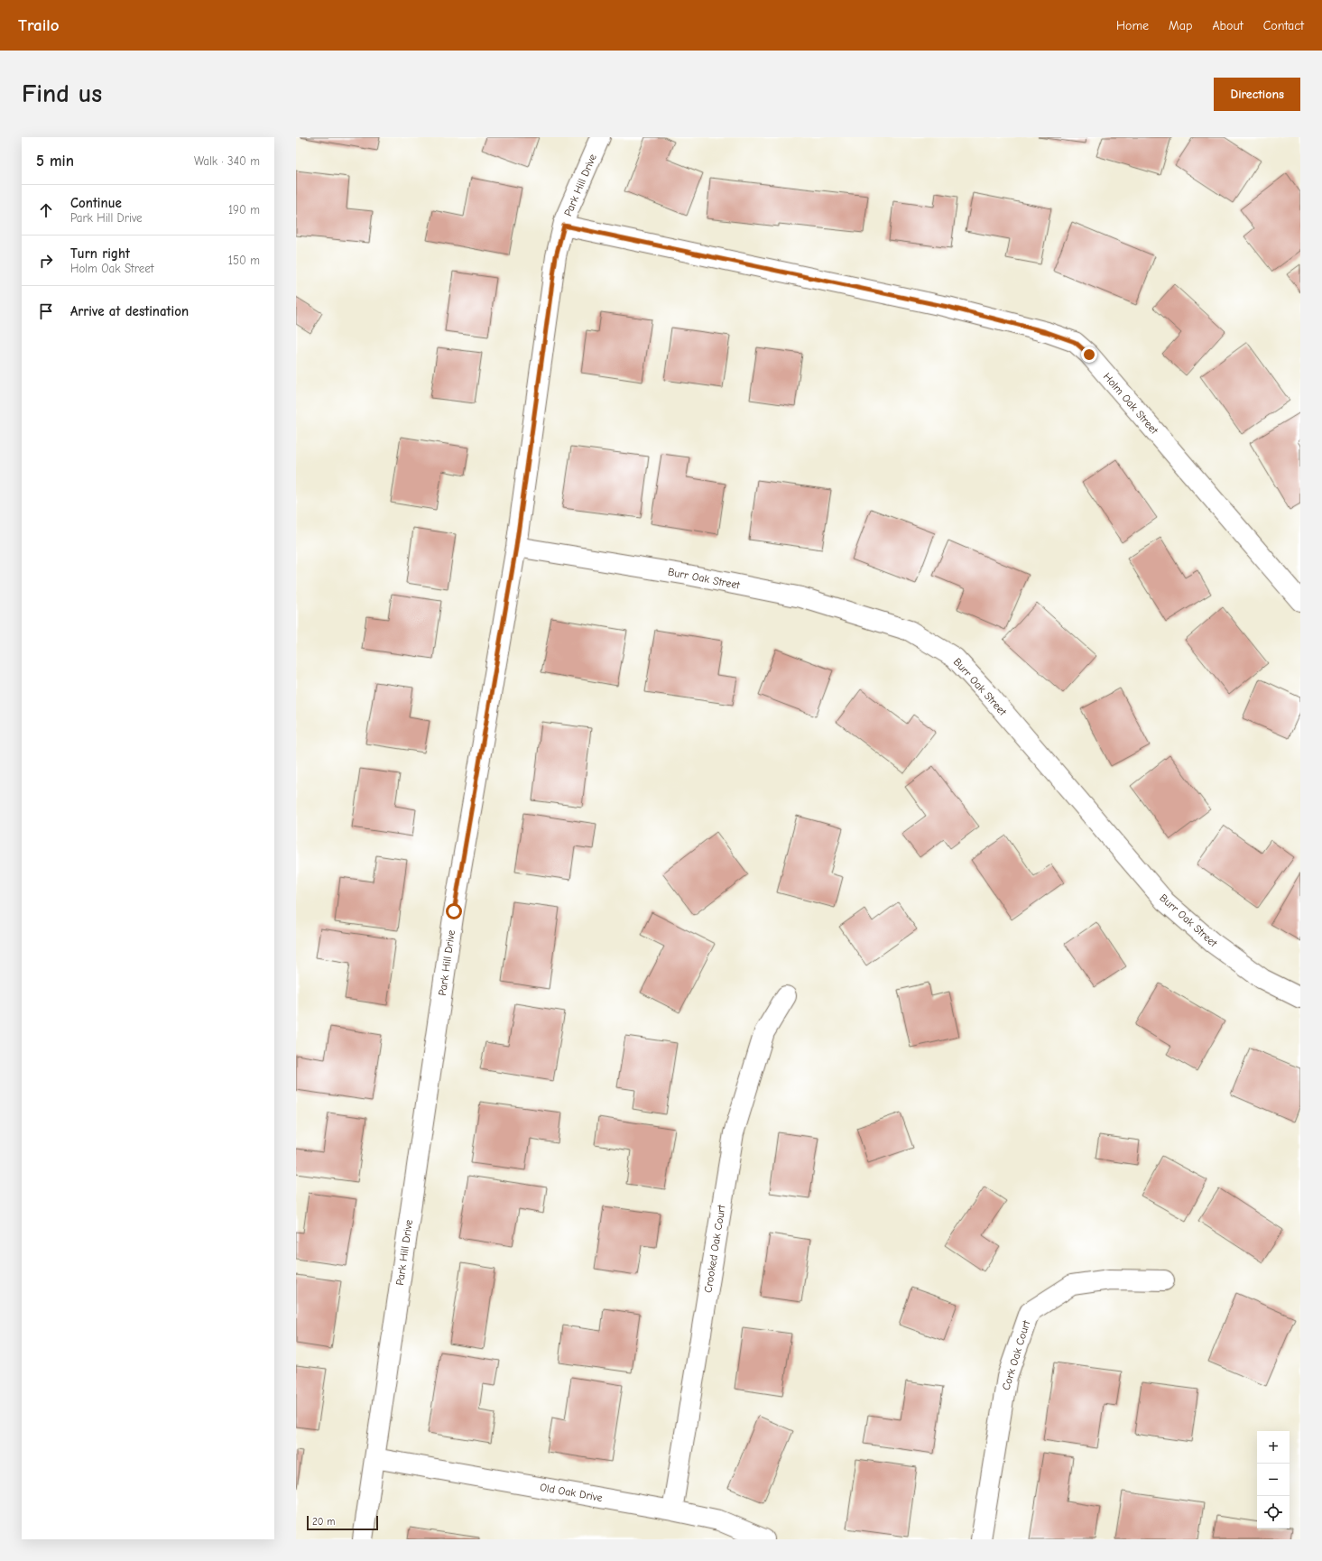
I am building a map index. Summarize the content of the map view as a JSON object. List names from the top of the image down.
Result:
{
  "streets": {
    "street": [
      "Park Hill Drive",
      "Holm Oak Street",
      "Burr Oak Street",
      "Crooked Oak Court",
      "Cork Oak Court",
      "Old Oak Drive"
    ]
  },
  "crossings": [
    ["Park Hill Drive", "Holm Oak Street"],
    ["Park Hill Drive", "Burr Oak Street"],
    ["Park Hill Drive", "Old Oak Drive"],
    ["Crooked Oak Court", "Old Oak Drive"]
  ],
  "scale_bar": "20 m",
  "page": {
    "header": "Trailo",
    "nav": [
      "Home",
      "Map",
      "About",
      "Contact"
    ],
    "buttons": "Directions",
    "title": "Find us",
    "heading": ["5 min", "Walk · 340 m"],
    "list": [
      ["Continue", "Park Hill Drive", "190 m"],
      ["Turn right", "Holm Oak Street", "150 m"],
      "Arrive at destination"
    ],
    "map_buttons": ["+", "−"],
    "scale": "20 m"
  }
}
